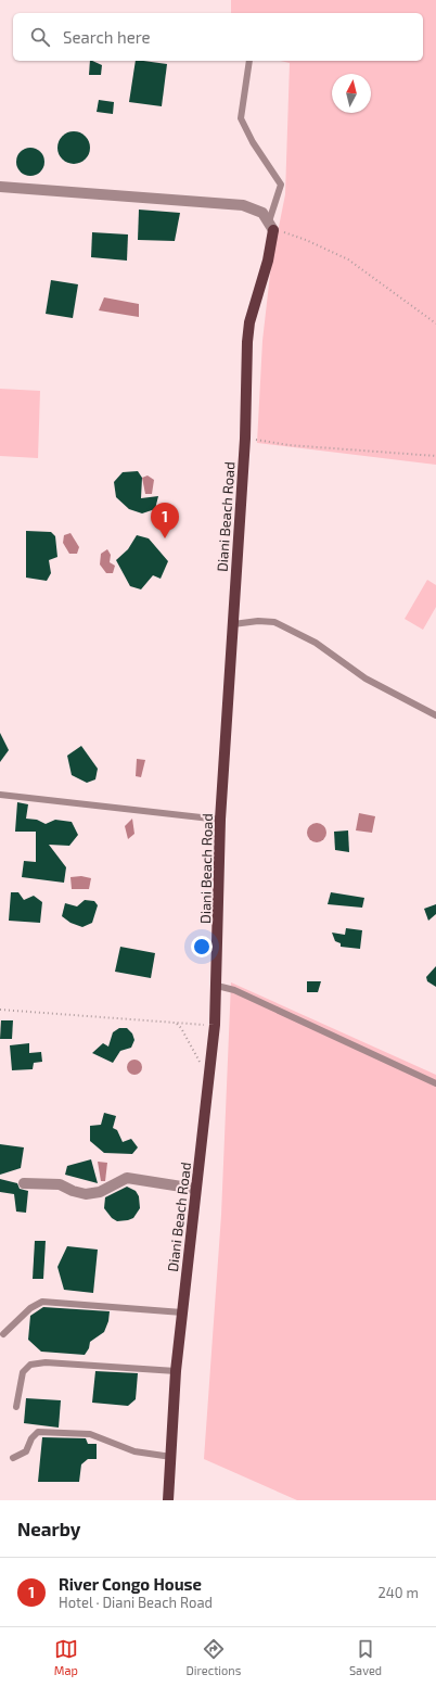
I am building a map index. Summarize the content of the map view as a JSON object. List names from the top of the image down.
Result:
{
  "streets": {
    "main road": ["Diani Beach Road"]
  },
  "north": "top",
  "page": {
    "search": "Search here",
    "pins": "1",
    "heading": "Nearby",
    "list": [
      {
        "mark": "1",
        "name": "River Congo House",
        "note": "Hotel · Diani Beach Road",
        "value": "240 m"
      }
    ],
    "nav": ["Map", "Directions", "Saved"]
  }
}
